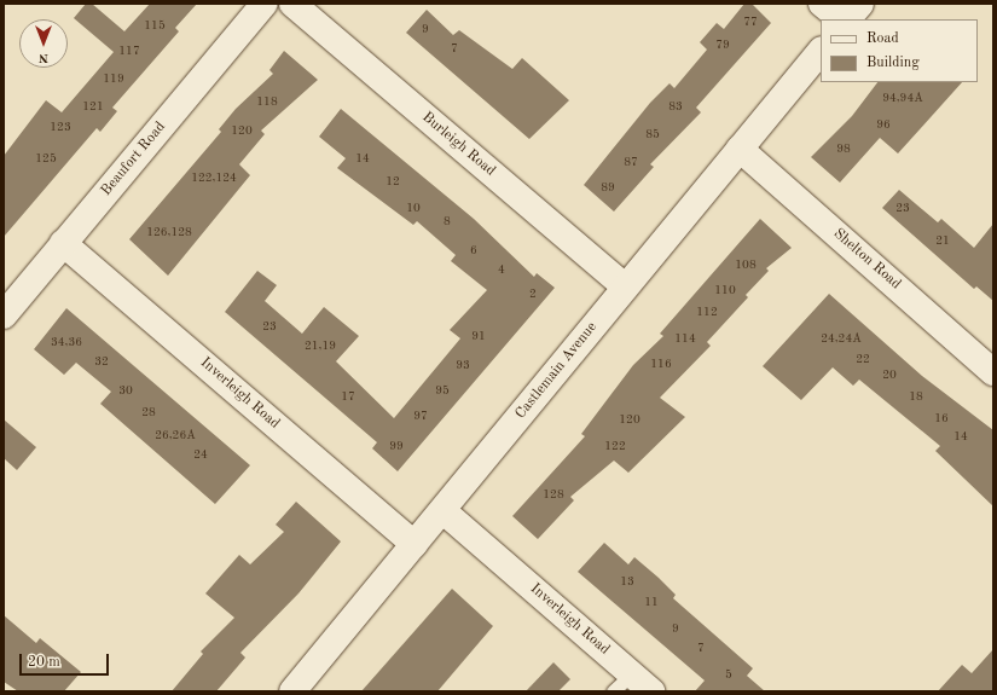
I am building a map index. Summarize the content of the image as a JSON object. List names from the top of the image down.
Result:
{
  "streets": {
    "street": [
      "Burleigh Road",
      "Beaufort Road",
      "Shelton Road",
      "Castlemain Avenue",
      "Inverleigh Road"
    ]
  },
  "crossings": [
    ["Burleigh Road", "Castlemain Avenue"],
    ["Beaufort Road", "Inverleigh Road"],
    ["Shelton Road", "Castlemain Avenue"],
    ["Castlemain Avenue", "Inverleigh Road"]
  ],
  "house_numbers": [
    "77",
    "115",
    "9",
    "79",
    "7",
    "117",
    "119",
    "94,94A",
    "118",
    "121",
    "83",
    "96",
    "123",
    "120",
    "85",
    "98",
    "125",
    "14",
    "87",
    "122,124",
    "12",
    "89",
    "10",
    "23",
    "8",
    "126,128",
    "21",
    "6",
    "108",
    "4",
    "110",
    "2",
    "112",
    "23",
    "91",
    "114",
    "24,24A",
    "34,36",
    "21,19",
    "22",
    "32",
    "116",
    "93",
    "20",
    "30",
    "95",
    "17",
    "18",
    "28",
    "97",
    "16",
    "120",
    "26,26A",
    "14",
    "99",
    "122",
    "24",
    "128",
    "13",
    "11",
    "9",
    "7",
    "5"
  ],
  "legend": ["Road", "Building"],
  "scale_bar": "20 m",
  "north": "bottom"
}
